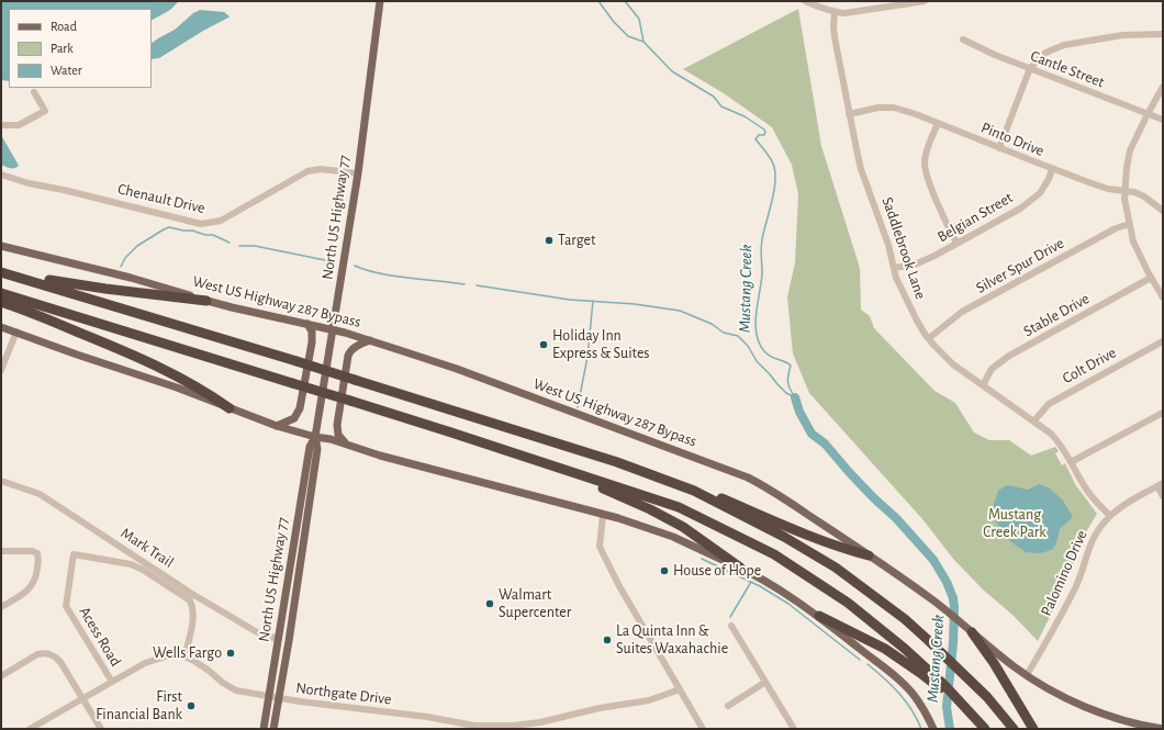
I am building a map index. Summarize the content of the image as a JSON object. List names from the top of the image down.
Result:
{
  "streets": {
    "main road": ["North US Highway 77", "West US Highway 287 Bypass"],
    "street": [
      "Cantle Street",
      "Pinto Drive",
      "Chenault Drive",
      "Belgian Street",
      "Saddlebrook Lane",
      "Silver Spur Drive",
      "Stable Drive",
      "Colt Drive",
      "Mark Trail",
      "Palomino Drive",
      "Acess Road",
      "Northgate Drive"
    ]
  },
  "crossings": [
    ["Pinto Drive", "Belgian Street"],
    ["Pinto Drive", "Saddlebrook Lane"],
    ["Chenault Drive", "North US Highway 77"],
    ["North US Highway 77", "West US Highway 287 Bypass"],
    ["North US Highway 77", "Mark Trail"],
    ["North US Highway 77", "Northgate Drive"],
    ["Belgian Street", "Saddlebrook Lane"],
    ["Saddlebrook Lane", "Silver Spur Drive"],
    ["Saddlebrook Lane", "Stable Drive"],
    ["Saddlebrook Lane", "Colt Drive"],
    ["Saddlebrook Lane", "Palomino Drive"],
    ["West US Highway 287 Bypass", "Palomino Drive"],
    ["Acess Road", "Northgate Drive"]
  ],
  "water": ["Mustang Creek"],
  "parks": ["Mustang Creek Park"],
  "places": [
    "Target",
    "Holiday Inn Express & Suites",
    "House of Hope",
    "Walmart Supercenter",
    "La Quinta Inn & Suites Waxahachie",
    "Wells Fargo",
    "First Financial Bank"
  ],
  "legend": ["Road", "Park", "Water"]
}
